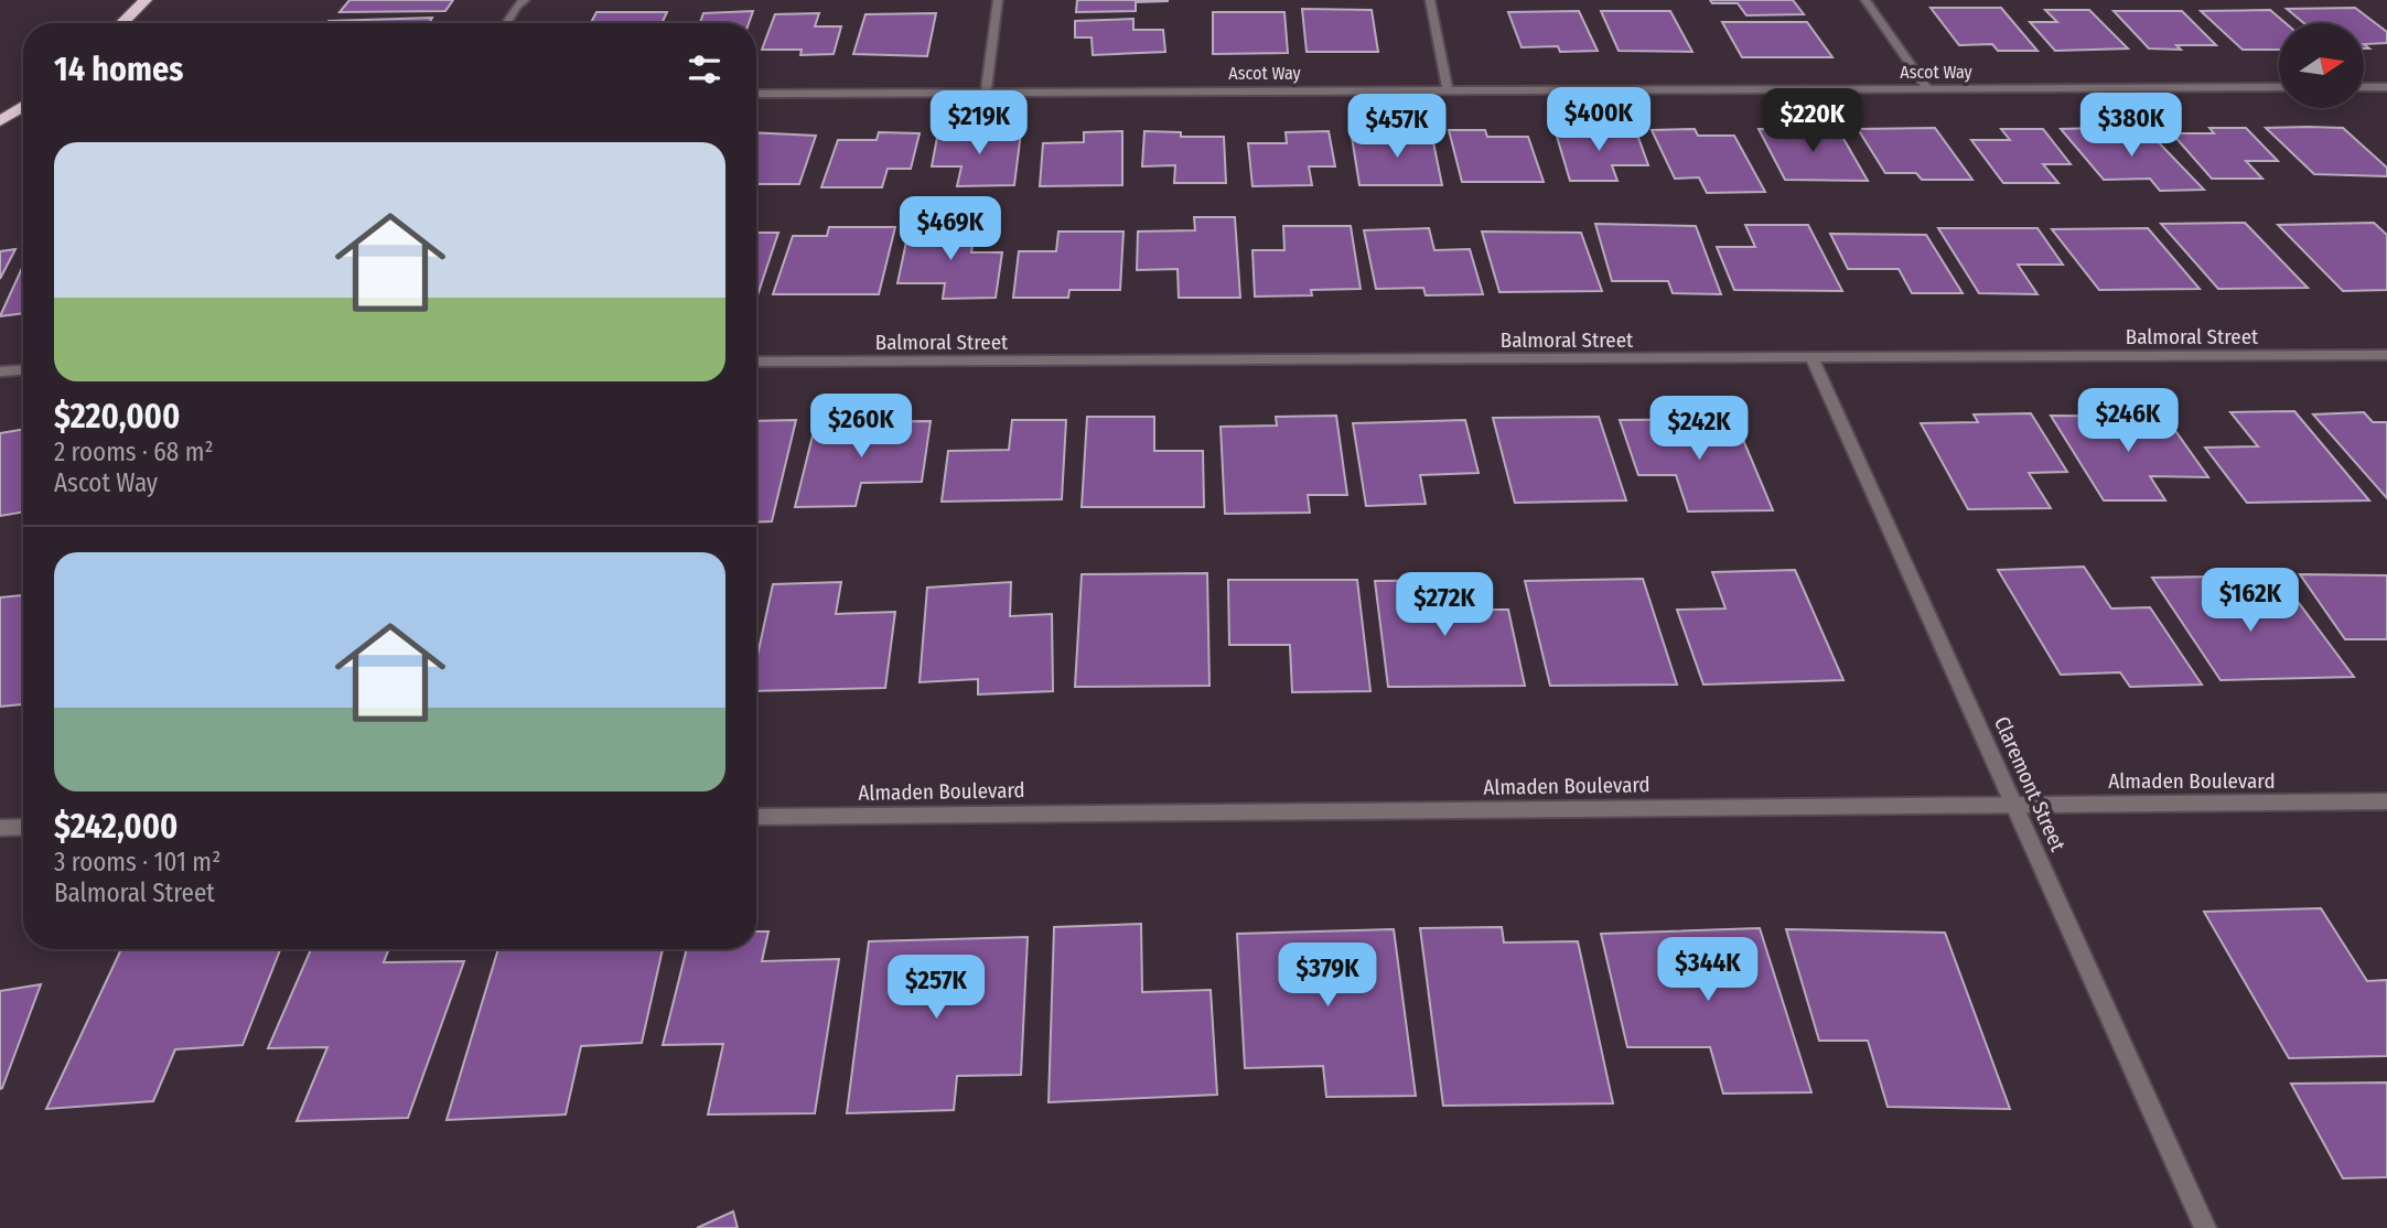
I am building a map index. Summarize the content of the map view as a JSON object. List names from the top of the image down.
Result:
{
  "streets": {
    "street": [
      "Ascot Way",
      "Balmoral Street",
      "Almaden Boulevard",
      "Claremont Street"
    ]
  },
  "crossings": [
    ["Balmoral Street", "Claremont Street"],
    ["Almaden Boulevard", "Claremont Street"]
  ],
  "north": "right",
  "page": {
    "heading": "14 homes",
    "price": [
      "$400K",
      "$220K",
      "$219K",
      "$380K",
      "$457K",
      "$469K",
      "$246K",
      "$260K",
      "$242K",
      "$162K",
      "$272K",
      "$344K",
      "$379K",
      "$257K"
    ],
    "list": [
      {
        "name": "$220,000",
        "note": "2 rooms · 68 m² · Ascot Way"
      },
      {
        "name": "$242,000",
        "note": "3 rooms · 101 m² · Balmoral Street"
      }
    ]
  }
}
